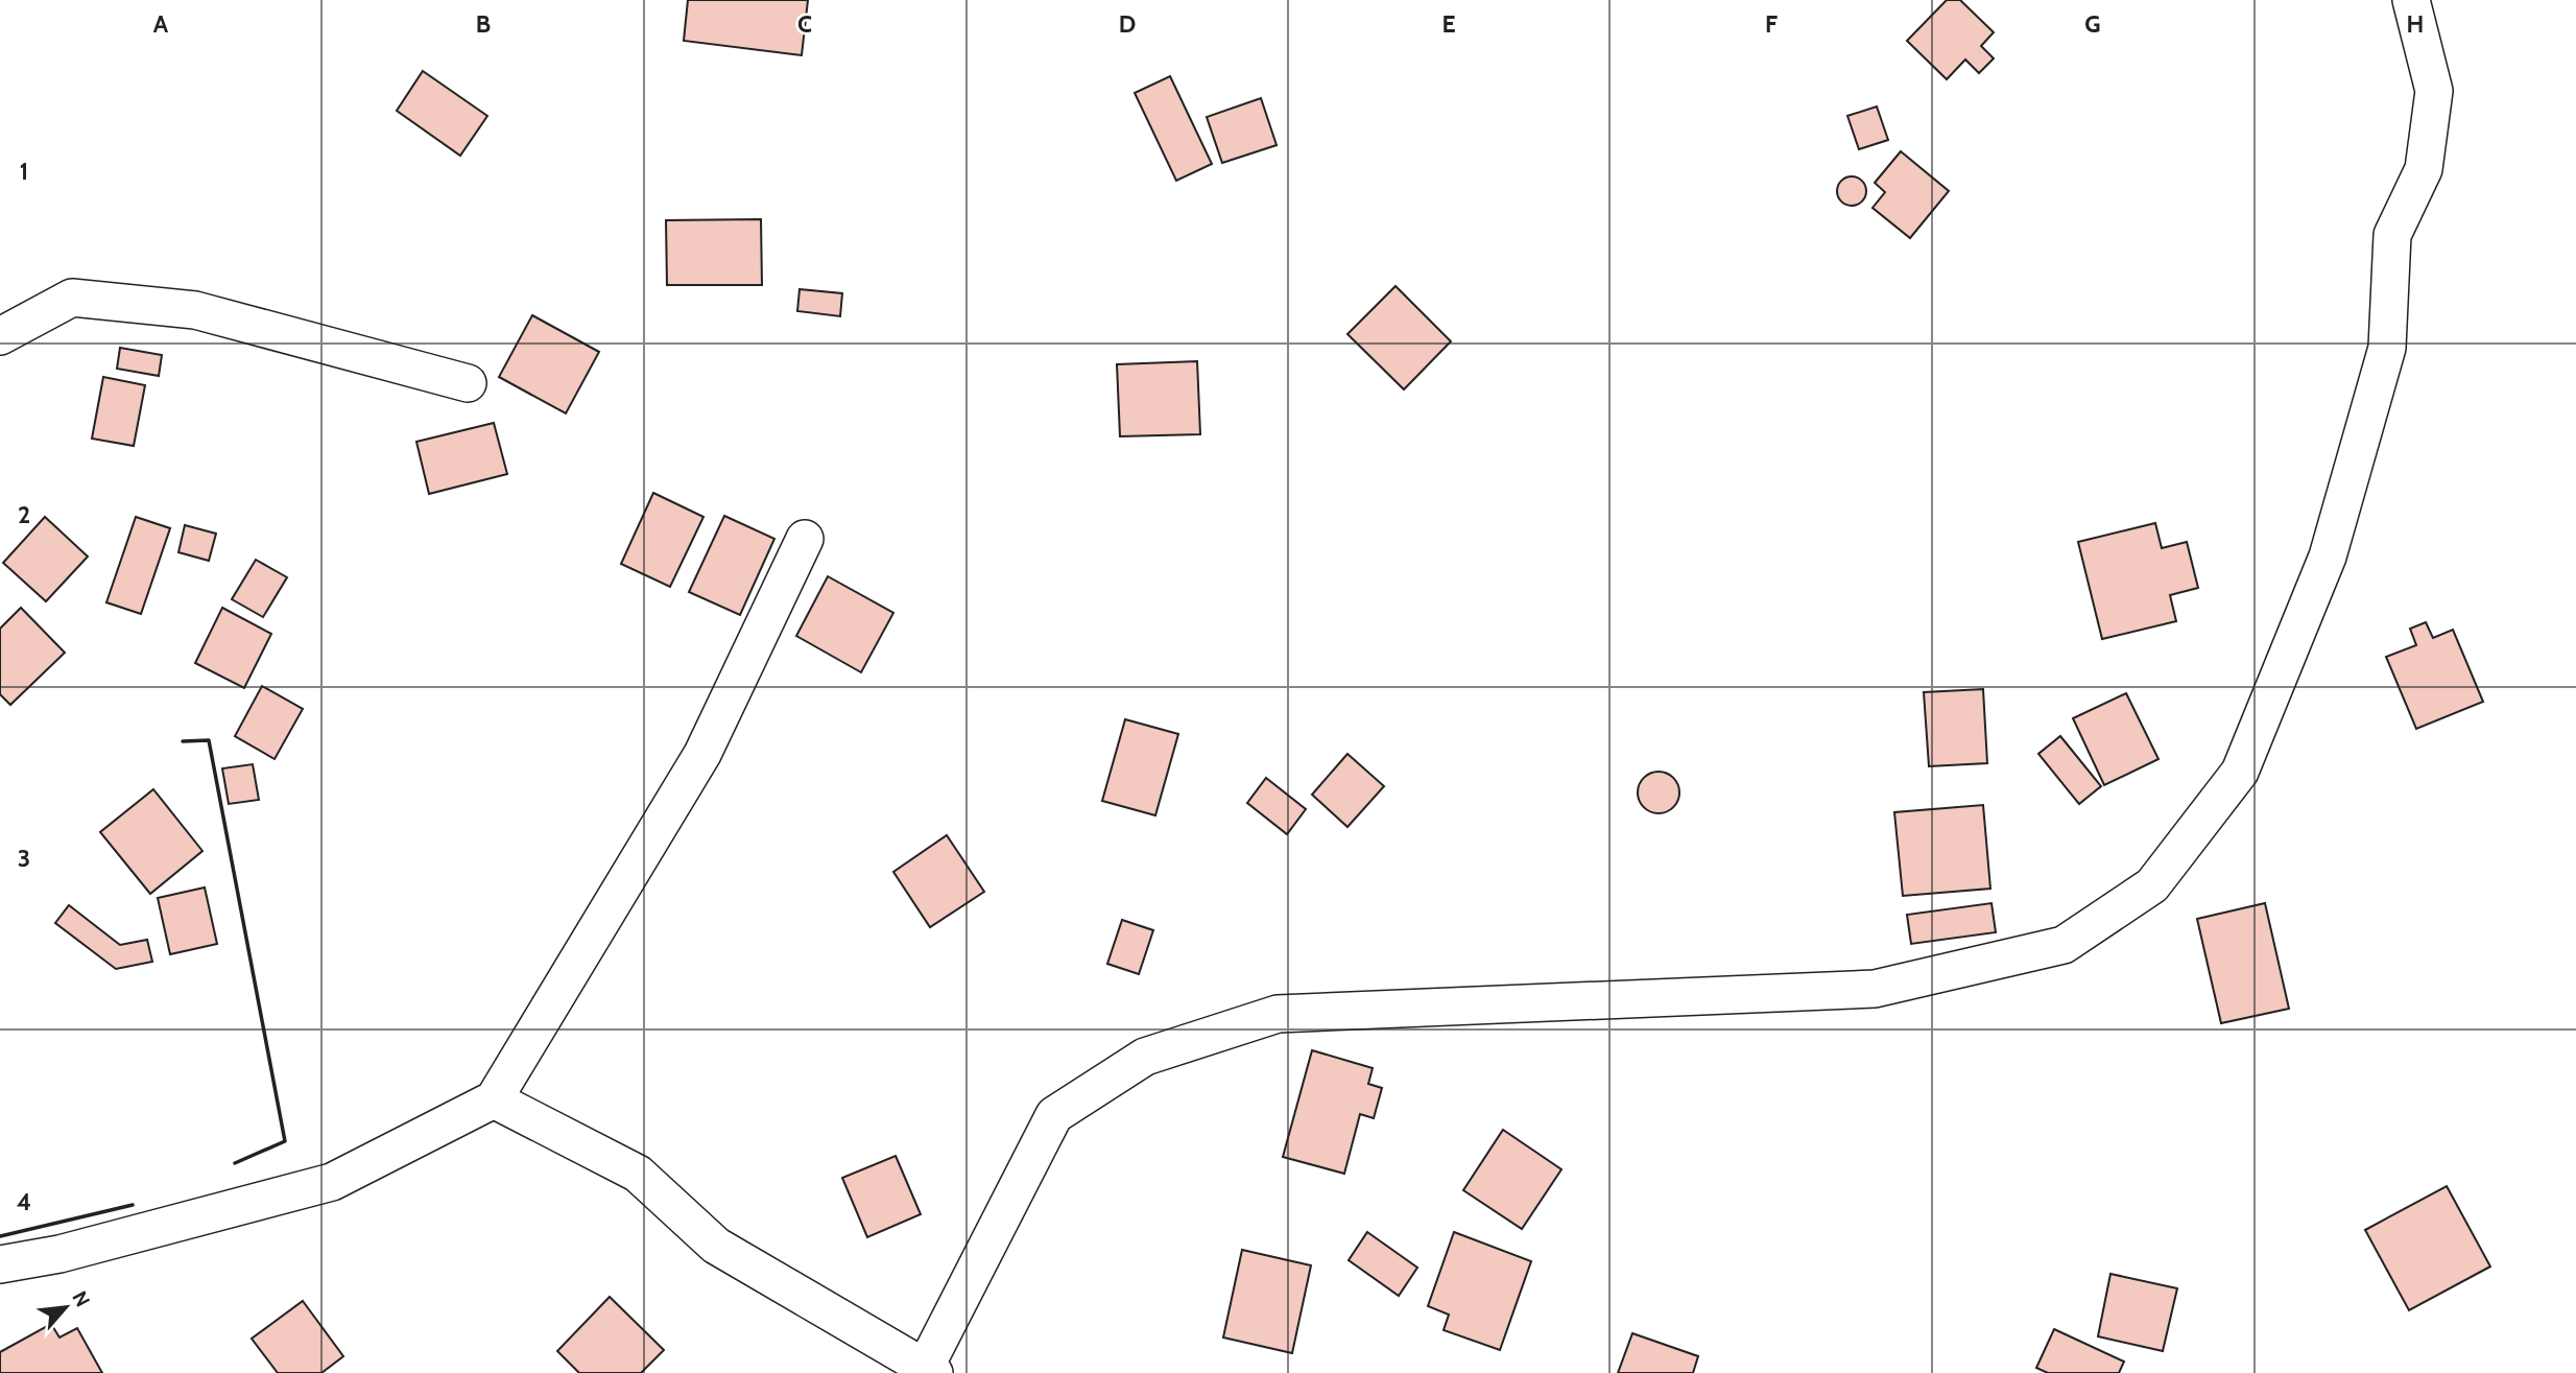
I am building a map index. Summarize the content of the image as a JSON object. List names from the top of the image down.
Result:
{
  "north": "top right",
  "grid": {
    "columns": [
      "A",
      "B",
      "C",
      "D",
      "E",
      "F",
      "G",
      "H"
    ],
    "rows": [
      "1",
      "2",
      "3",
      "4"
    ]
  }
}
